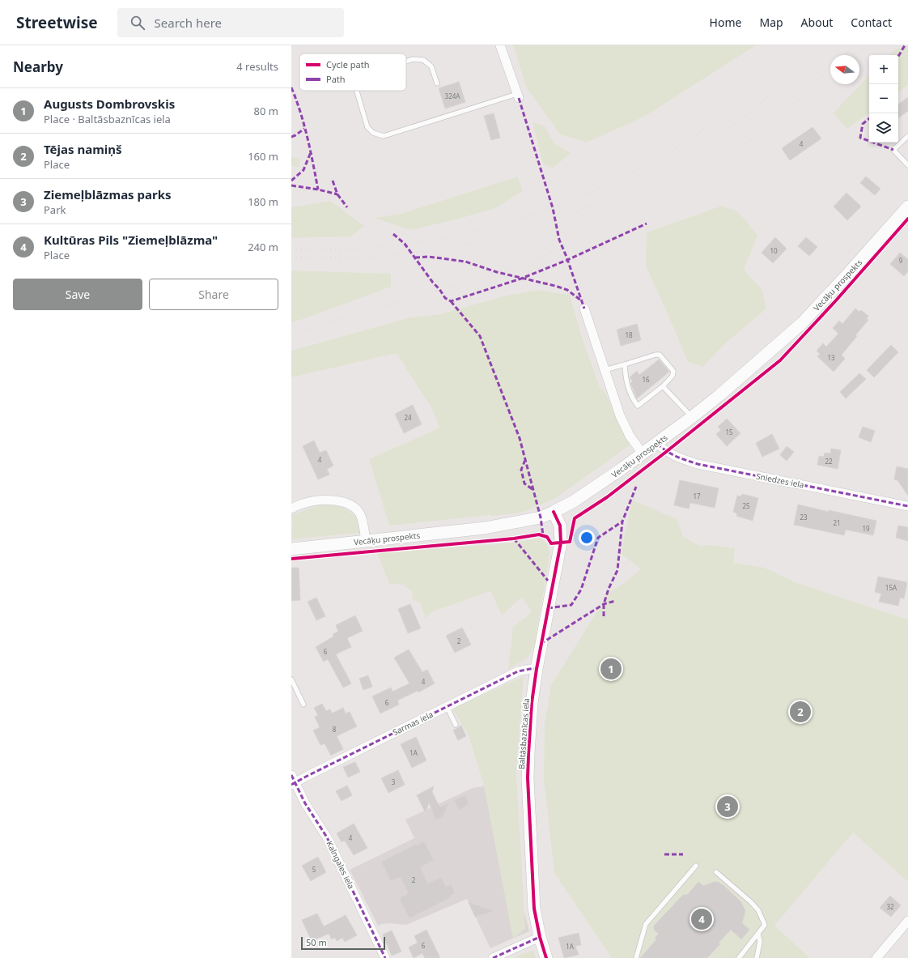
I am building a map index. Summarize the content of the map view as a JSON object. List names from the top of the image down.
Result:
{
  "streets": {
    "main road": ["Vecāķu prospekts", "Baltāsbaznīcas iela"],
    "street": ["Sniedzes iela", "Sarmas iela", "Kalngales iela"]
  },
  "crossings": [
    ["Vecāķu prospekts", "Sniedzes iela"],
    ["Vecāķu prospekts", "Baltāsbaznīcas iela"],
    ["Sarmas iela", "Baltāsbaznīcas iela"],
    ["Sarmas iela", "Kalngales iela"]
  ],
  "house_numbers": [
    "324A",
    "4",
    "10",
    "9",
    "18",
    "13",
    "16",
    "24",
    "15",
    "4",
    "22",
    "17",
    "25",
    "23",
    "21",
    "19",
    "15A",
    "2",
    "6",
    "4",
    "6",
    "8",
    "1A",
    "3",
    "4",
    "5",
    "2",
    "32",
    "6",
    "1A"
  ],
  "legend": ["Cycle path", "Path"],
  "scale_bar": "50 m",
  "north": "left",
  "page": {
    "header": "Streetwise",
    "search": "Search here",
    "nav": [
      "Home",
      "Map",
      "About",
      "Contact"
    ],
    "heading": ["Nearby", "4 results"],
    "map_buttons": ["+", "−"],
    "list": [
      {
        "mark": "1",
        "name": "Augusts Dombrovskis",
        "note": "Place · Baltāsbaznīcas iela",
        "value": "80 m"
      },
      {
        "mark": "2",
        "name": "Tējas namiņš",
        "note": "Place",
        "value": "160 m"
      },
      {
        "mark": "3",
        "name": "Ziemeļblāzmas parks",
        "note": "Park",
        "value": "180 m"
      },
      {
        "mark": "4",
        "name": "Kultūras Pils \"Ziemeļblāzma\"",
        "note": "Place",
        "value": "240 m"
      }
    ],
    "buttons": ["Save", "Share"],
    "pins": [
      "1",
      "2",
      "3",
      "4"
    ],
    "scale": "50 m"
  }
}
